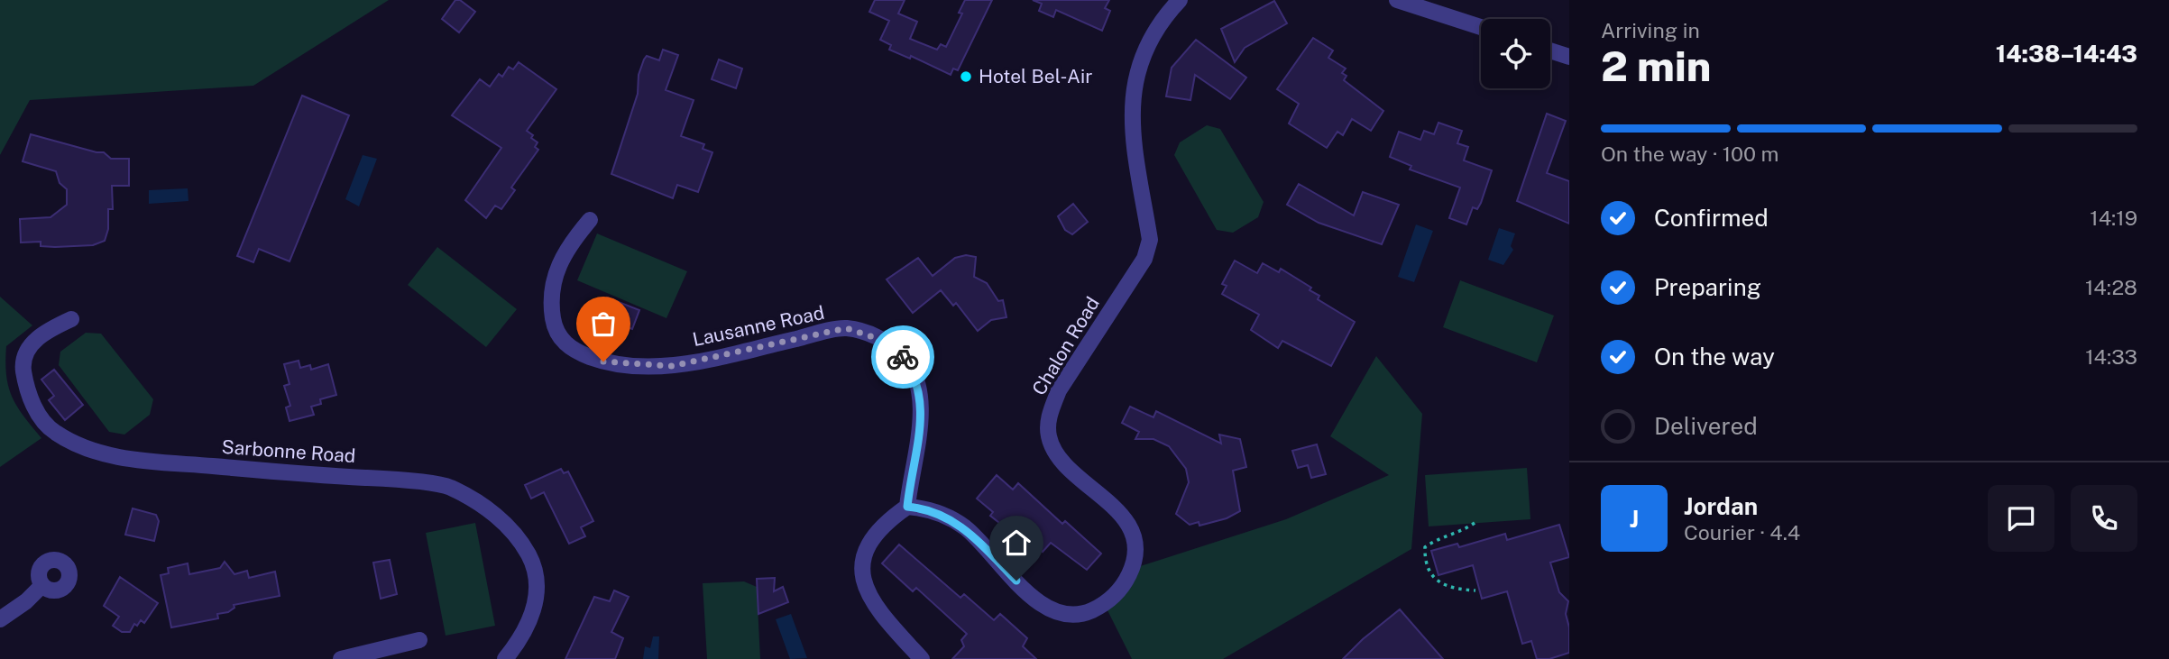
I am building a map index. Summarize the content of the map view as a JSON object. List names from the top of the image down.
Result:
{
  "streets": {
    "street": ["Lausanne Road", "Chalon Road", "Sarbonne Road"]
  },
  "crossings": [
    ["Lausanne Road", "Chalon Road"]
  ],
  "places": ["Hotel Bel-Air"],
  "page": {
    "heading": ["2 min", "Arriving in", "14:38–14:43"],
    "panel": ["Jordan", "Courier · 4.4"],
    "bar": "On the way · 100 m",
    "list": [
      ["Confirmed", "14:19"],
      ["Preparing", "14:28"],
      ["On the way", "14:33"],
      "Delivered"
    ],
    "round": "J"
  }
}
